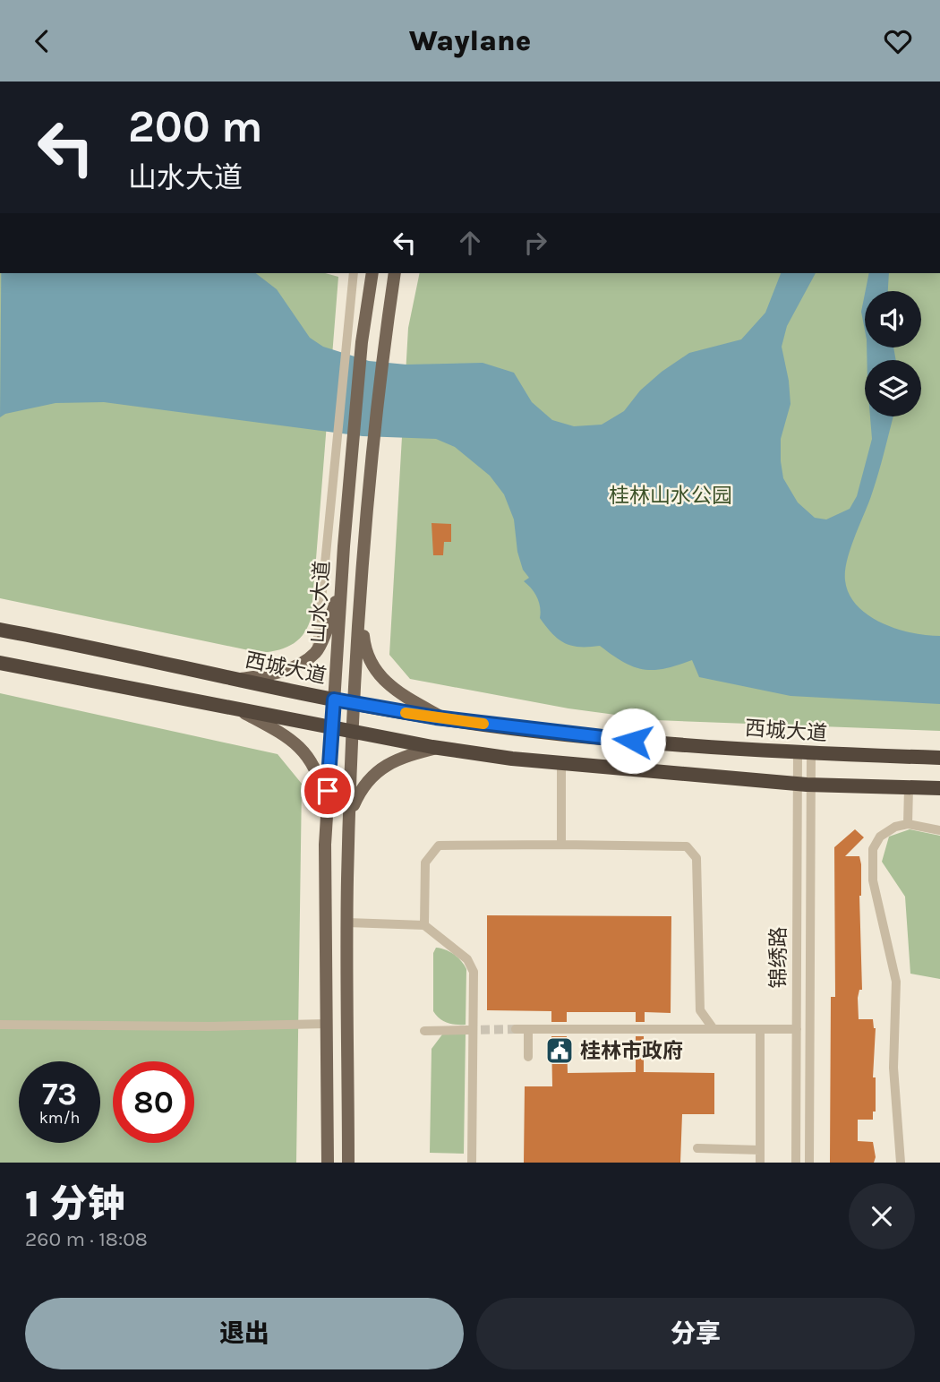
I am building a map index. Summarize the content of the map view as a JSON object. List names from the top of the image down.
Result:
{
  "streets": {
    "highway": ["西城大道"],
    "main road": ["山水大道"],
    "street": ["锦绣路"]
  },
  "crossings": [
    ["山水大道", "西城大道"],
    ["西城大道", "锦绣路"]
  ],
  "parks": ["桂林山水公园"],
  "places": {
    "public building": ["桂林市政府"]
  },
  "page": {
    "header": "Waylane",
    "turn": ["200 m", "山水大道"],
    "speed": "73 km/h",
    "limit": "80",
    "heading": ["1 分钟", "260 m · 18:08"],
    "buttons": ["退出", "分享"]
  }
}
